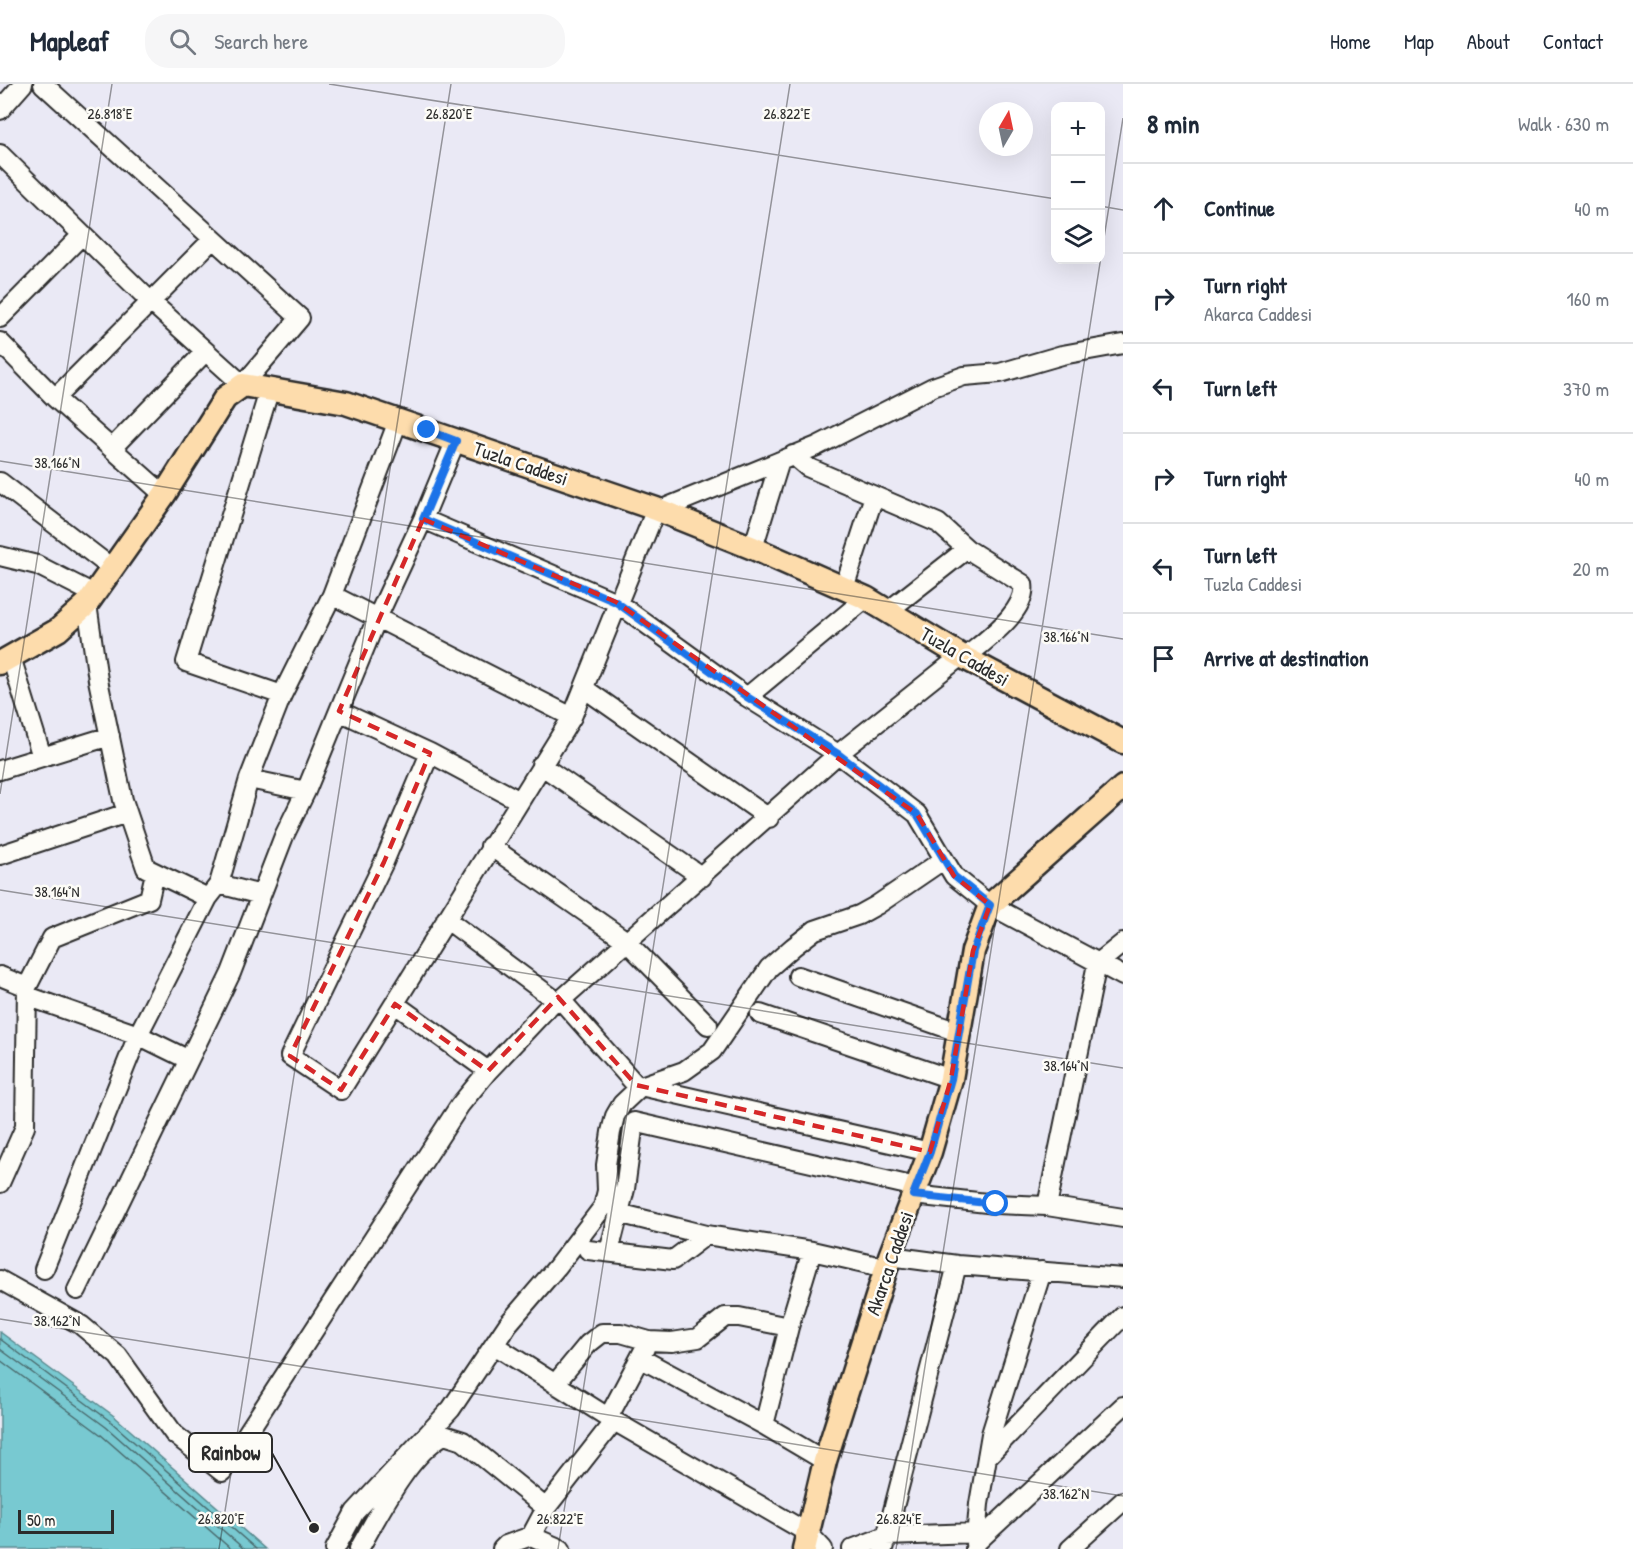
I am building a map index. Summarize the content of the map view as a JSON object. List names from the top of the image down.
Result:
{
  "streets": {
    "main road": ["Tuzla Caddesi", "Akarca Caddesi"]
  },
  "places": ["Rainbow"],
  "scale_bar": "50 m",
  "north": "top",
  "page": {
    "header": "Mapleaf",
    "search": "Search here",
    "nav": [
      "Home",
      "Map",
      "About",
      "Contact"
    ],
    "heading": ["8 min", "Walk · 630 m"],
    "map_buttons": ["+", "−"],
    "list": [
      ["Continue", "40 m"],
      ["Turn right", "Akarca Caddesi", "160 m"],
      ["Turn left", "370 m"],
      ["Turn right", "40 m"],
      ["Turn left", "Tuzla Caddesi", "20 m"],
      "Arrive at destination"
    ],
    "scale": "50 m"
  },
  "coordinates": [
    "26.820°E",
    "26.818°E",
    "26.822°E",
    "38.166°N",
    "38.164°N",
    "38.162°N",
    "26.824°E"
  ]
}
